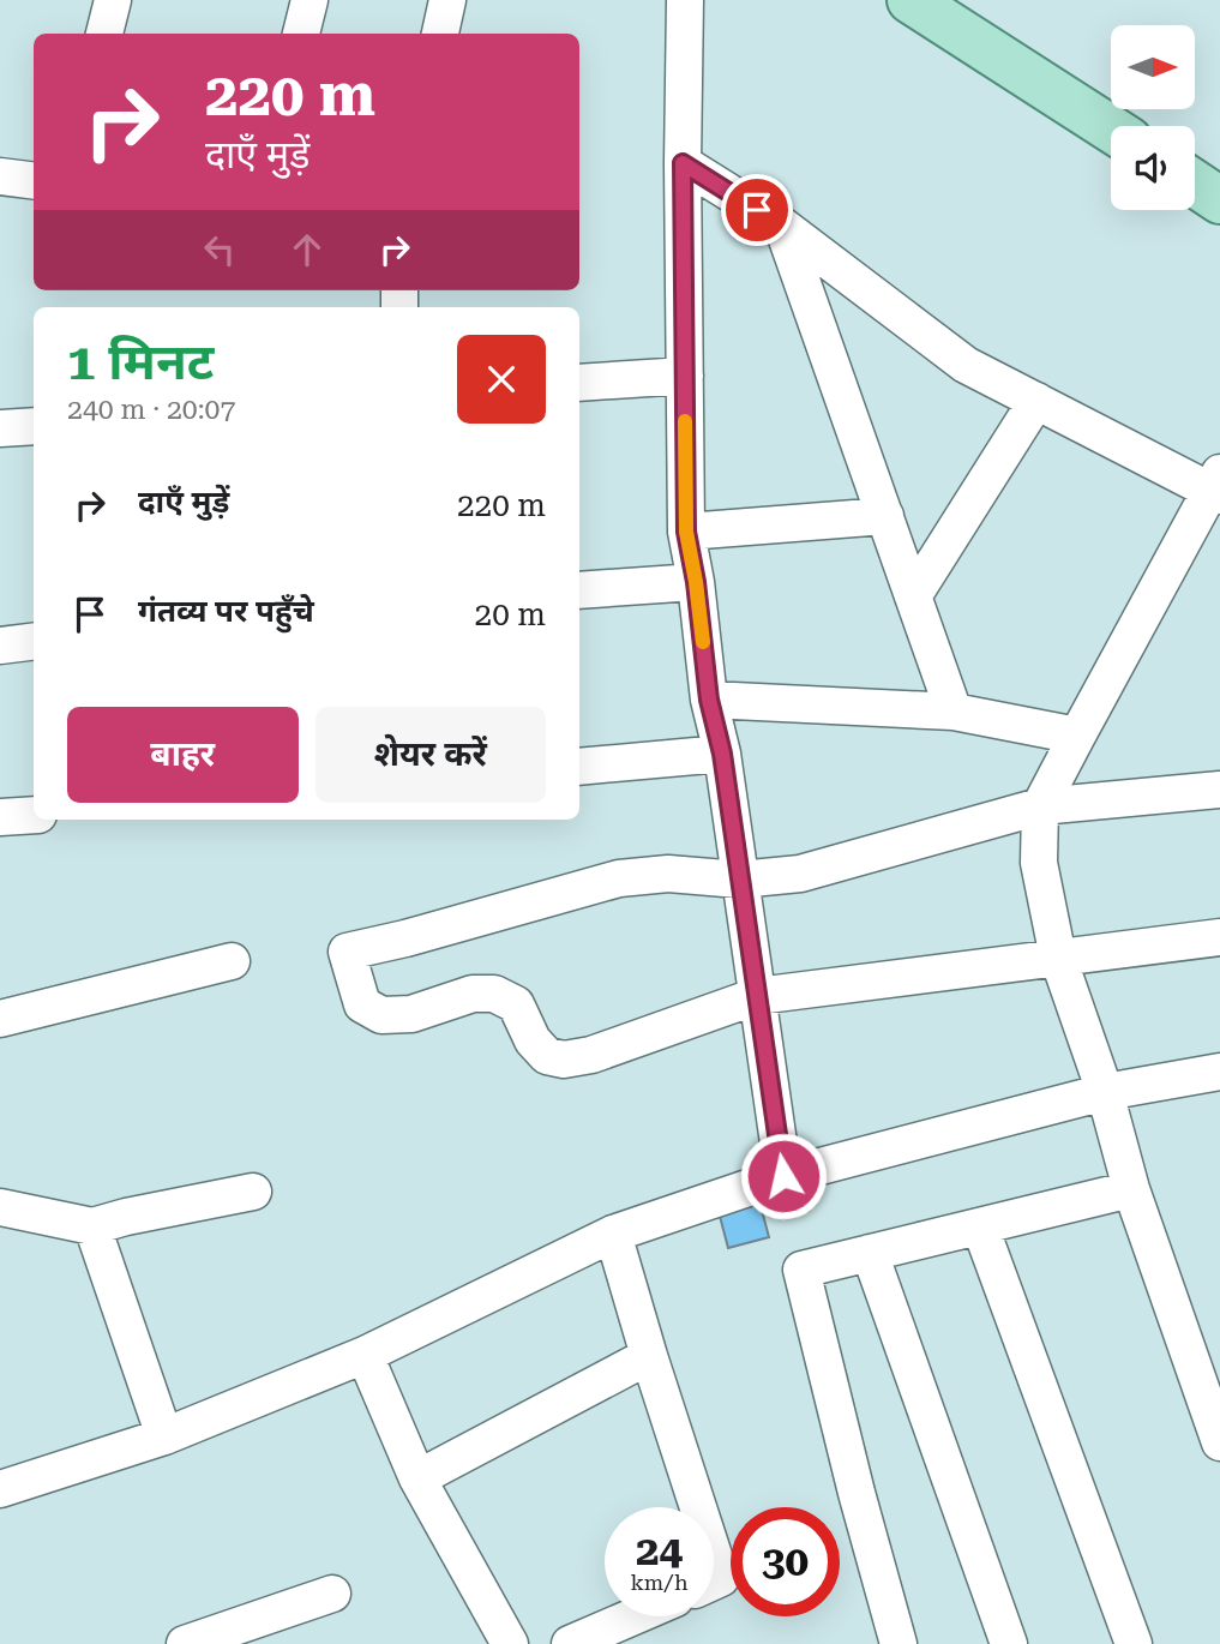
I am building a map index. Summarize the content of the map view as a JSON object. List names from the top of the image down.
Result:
{
  "north": "right",
  "page": {
    "turn": ["220 m", "दाएँ मुड़ें"],
    "heading": ["1 मिनट", "240 m · 20:07"],
    "list": [
      {
        "name": "दाएँ मुड़ें",
        "value": "220 m"
      },
      {
        "name": "गंतव्य पर पहुँचे",
        "value": "20 m"
      }
    ],
    "buttons": ["बाहर", "शेयर करें"],
    "speed": "24 km/h",
    "limit": "30"
  }
}
